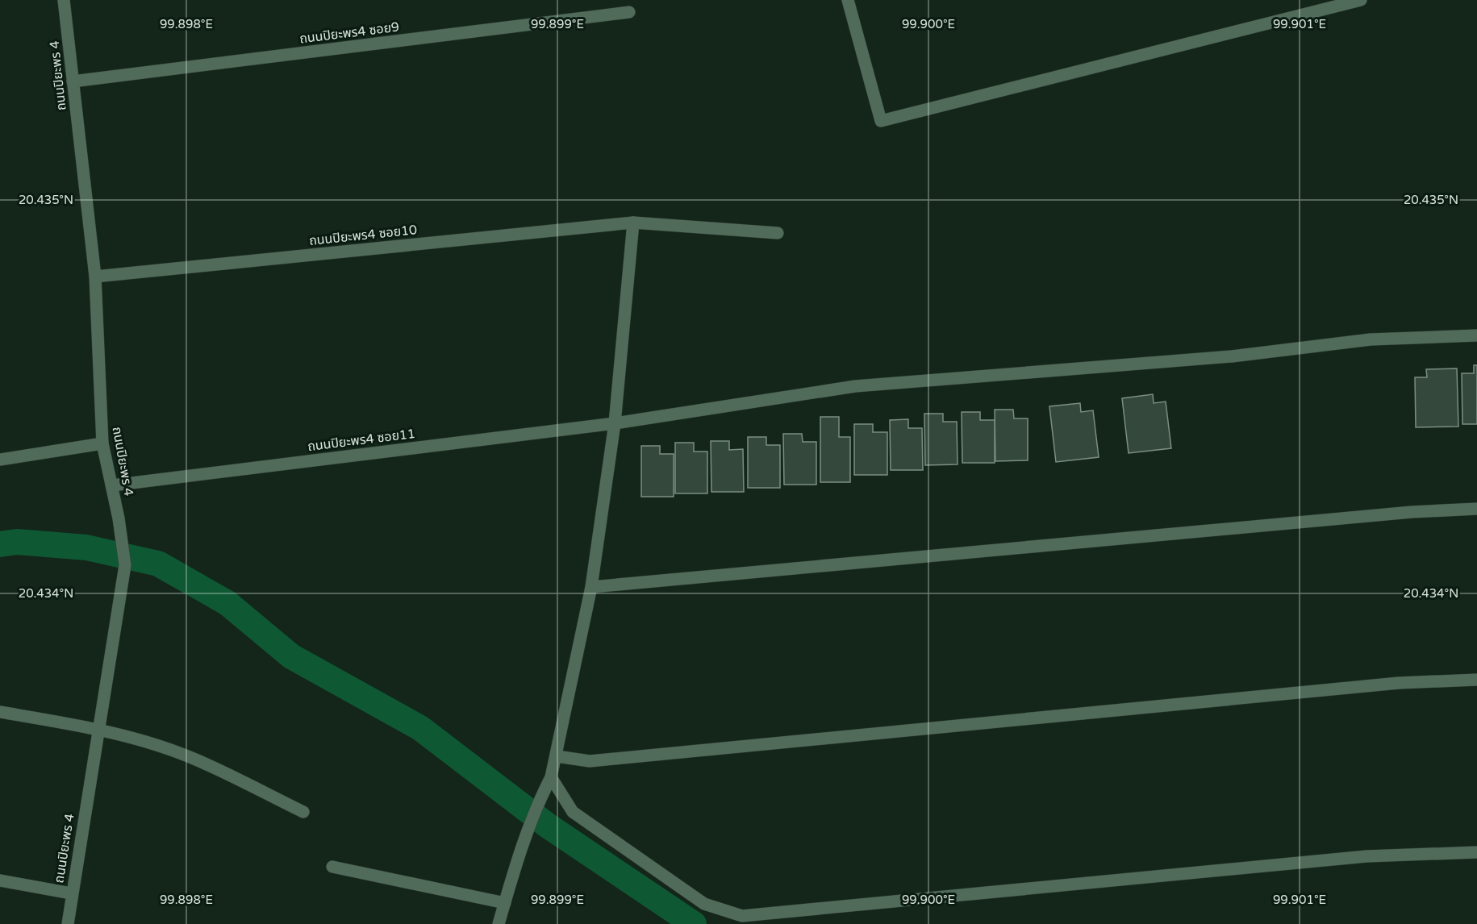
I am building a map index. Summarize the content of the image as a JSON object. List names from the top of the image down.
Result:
{
  "streets": {
    "street": [
      "ถนนปิยะพร4 ซอย9",
      "ถนนปิยะพร 4",
      "ถนนปิยะพร4 ซอย10",
      "ถนนปิยะพร4 ซอย11"
    ]
  },
  "crossings": [
    ["ถนนปิยะพร4 ซอย9", "ถนนปิยะพร 4"],
    ["ถนนปิยะพร 4", "ถนนปิยะพร4 ซอย10"],
    ["ถนนปิยะพร 4", "ถนนปิยะพร4 ซอย11"]
  ],
  "coordinates": [
    "99.898°E",
    "99.899°E",
    "99.900°E",
    "99.901°E",
    "20.435°N",
    "20.434°N"
  ]
}
